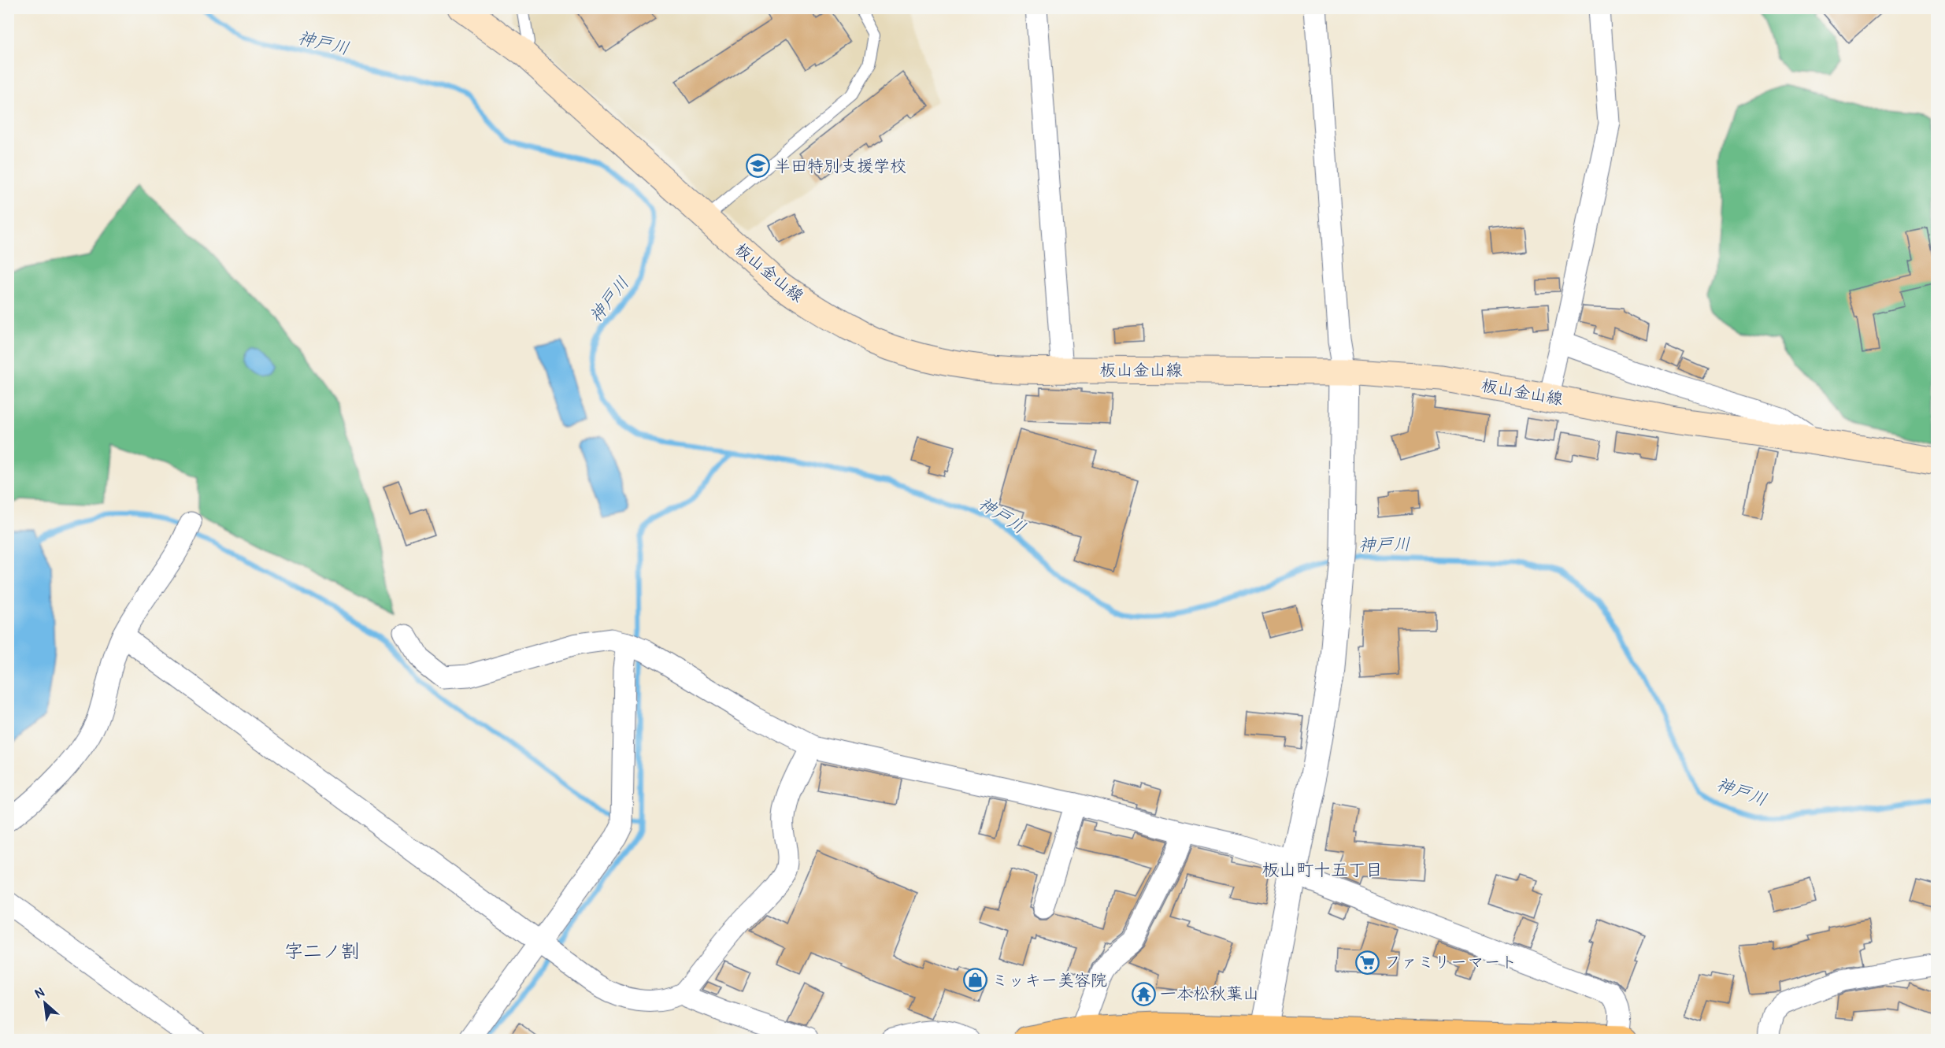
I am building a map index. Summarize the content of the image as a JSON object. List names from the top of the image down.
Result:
{
  "streets": {
    "main road": ["板山金山線"]
  },
  "districts": ["板山町十五丁目", "字二ノ割"],
  "water": ["神戸川"],
  "places": {
    "school or university": ["半田特別支援学校"],
    "supermarket": ["ファミリーマート"],
    "shop": ["ミッキー美容院"],
    "temple": ["一本松秋葉山"]
  },
  "north": "top left"
}
